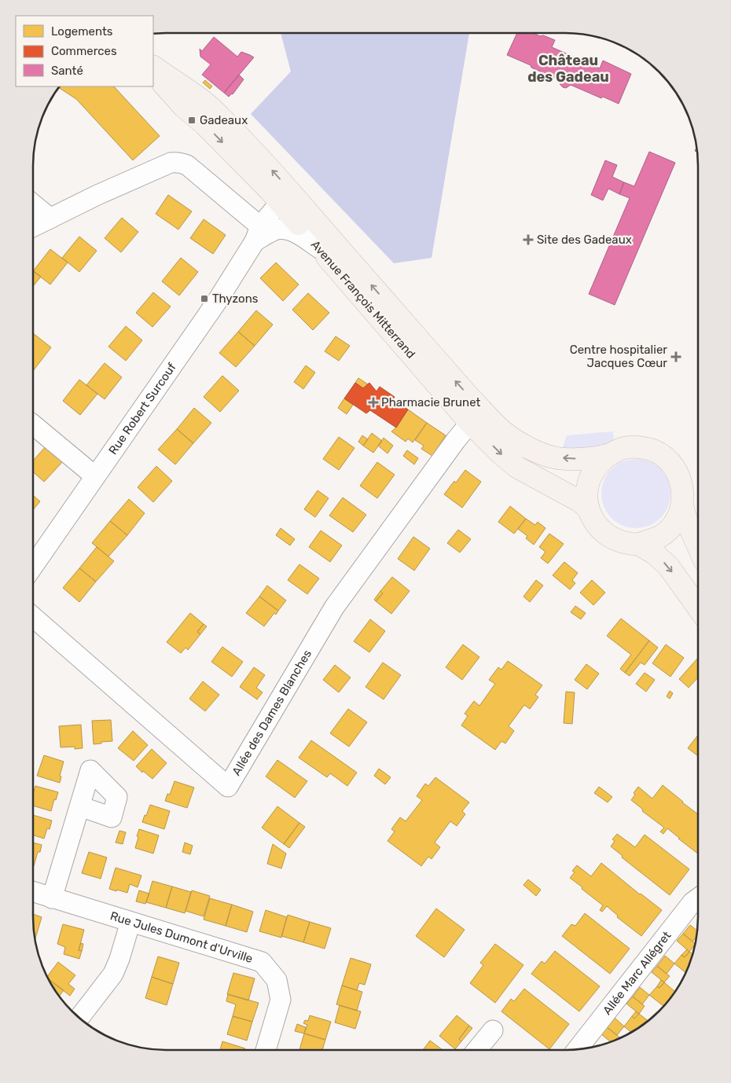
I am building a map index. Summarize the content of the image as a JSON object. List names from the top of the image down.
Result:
{
  "streets": {
    "main road": ["Avenue François Mitterrand"],
    "street": [
      "Rue Robert Surcouf",
      "Allée des Dames Blanches",
      "Rue Jules Dumont d'Urville",
      "Allée Marc Allégret"
    ]
  },
  "crossings": [
    ["Avenue François Mitterrand", "Rue Robert Surcouf"],
    ["Avenue François Mitterrand", "Allée des Dames Blanches"]
  ],
  "districts": ["Château des Gadeau"],
  "places": {
    "transit": ["Gadeaux", "Thyzons"],
    "health": ["Site des Gadeaux", "Centre hospitalier Jacques Cœur", "Pharmacie Brunet"]
  },
  "legend": ["Logements", "Commerces", "Santé"]
}
